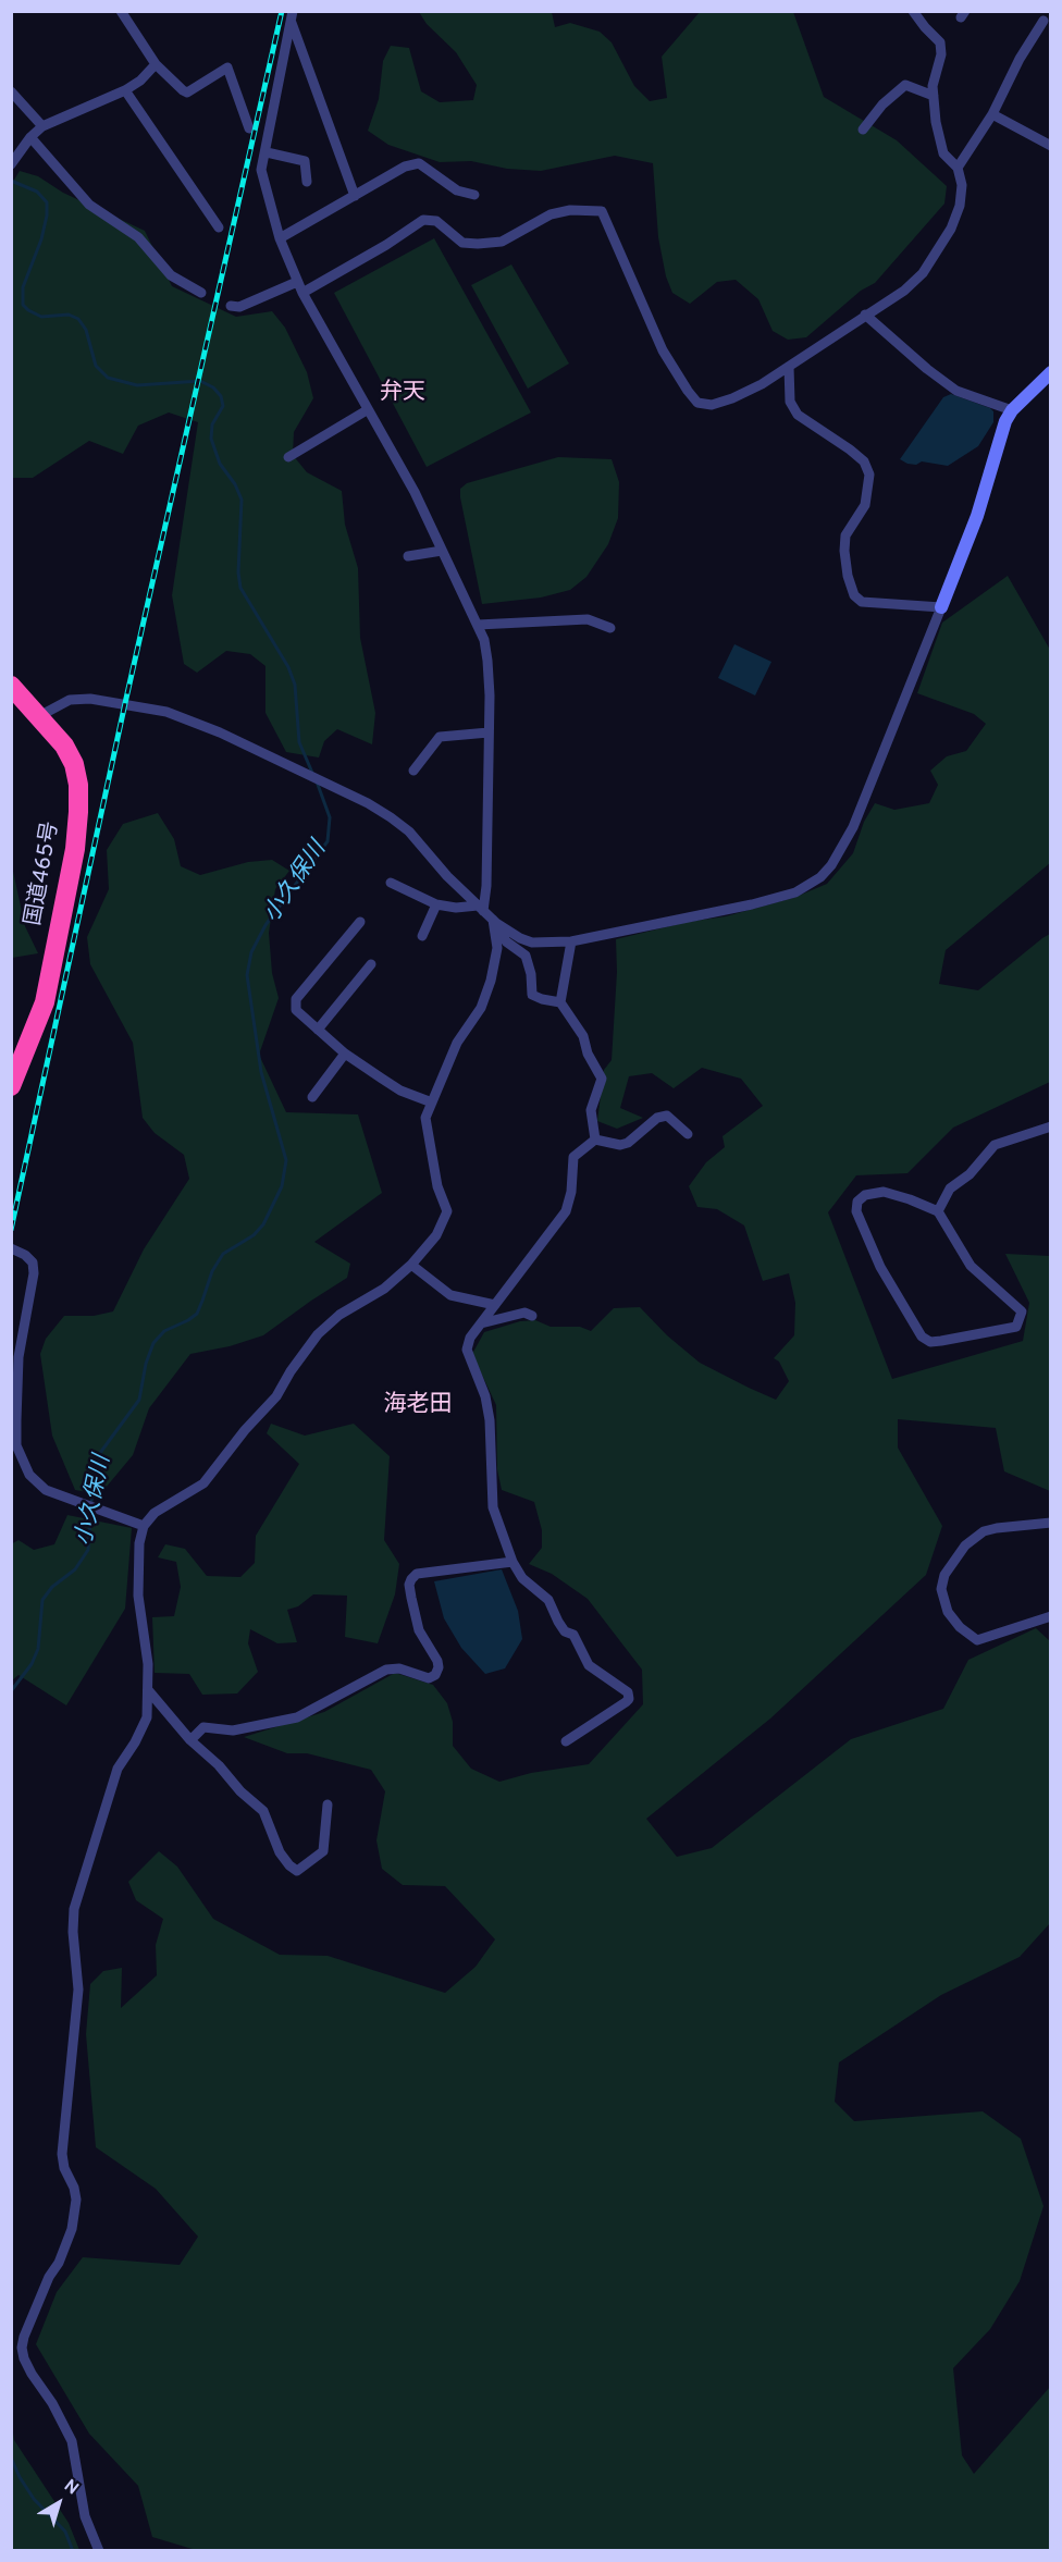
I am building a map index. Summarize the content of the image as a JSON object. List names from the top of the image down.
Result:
{
  "streets": {
    "highway": ["国道465号"]
  },
  "districts": ["弁天", "海老田"],
  "water": ["小久保川"],
  "north": "top right"
}
